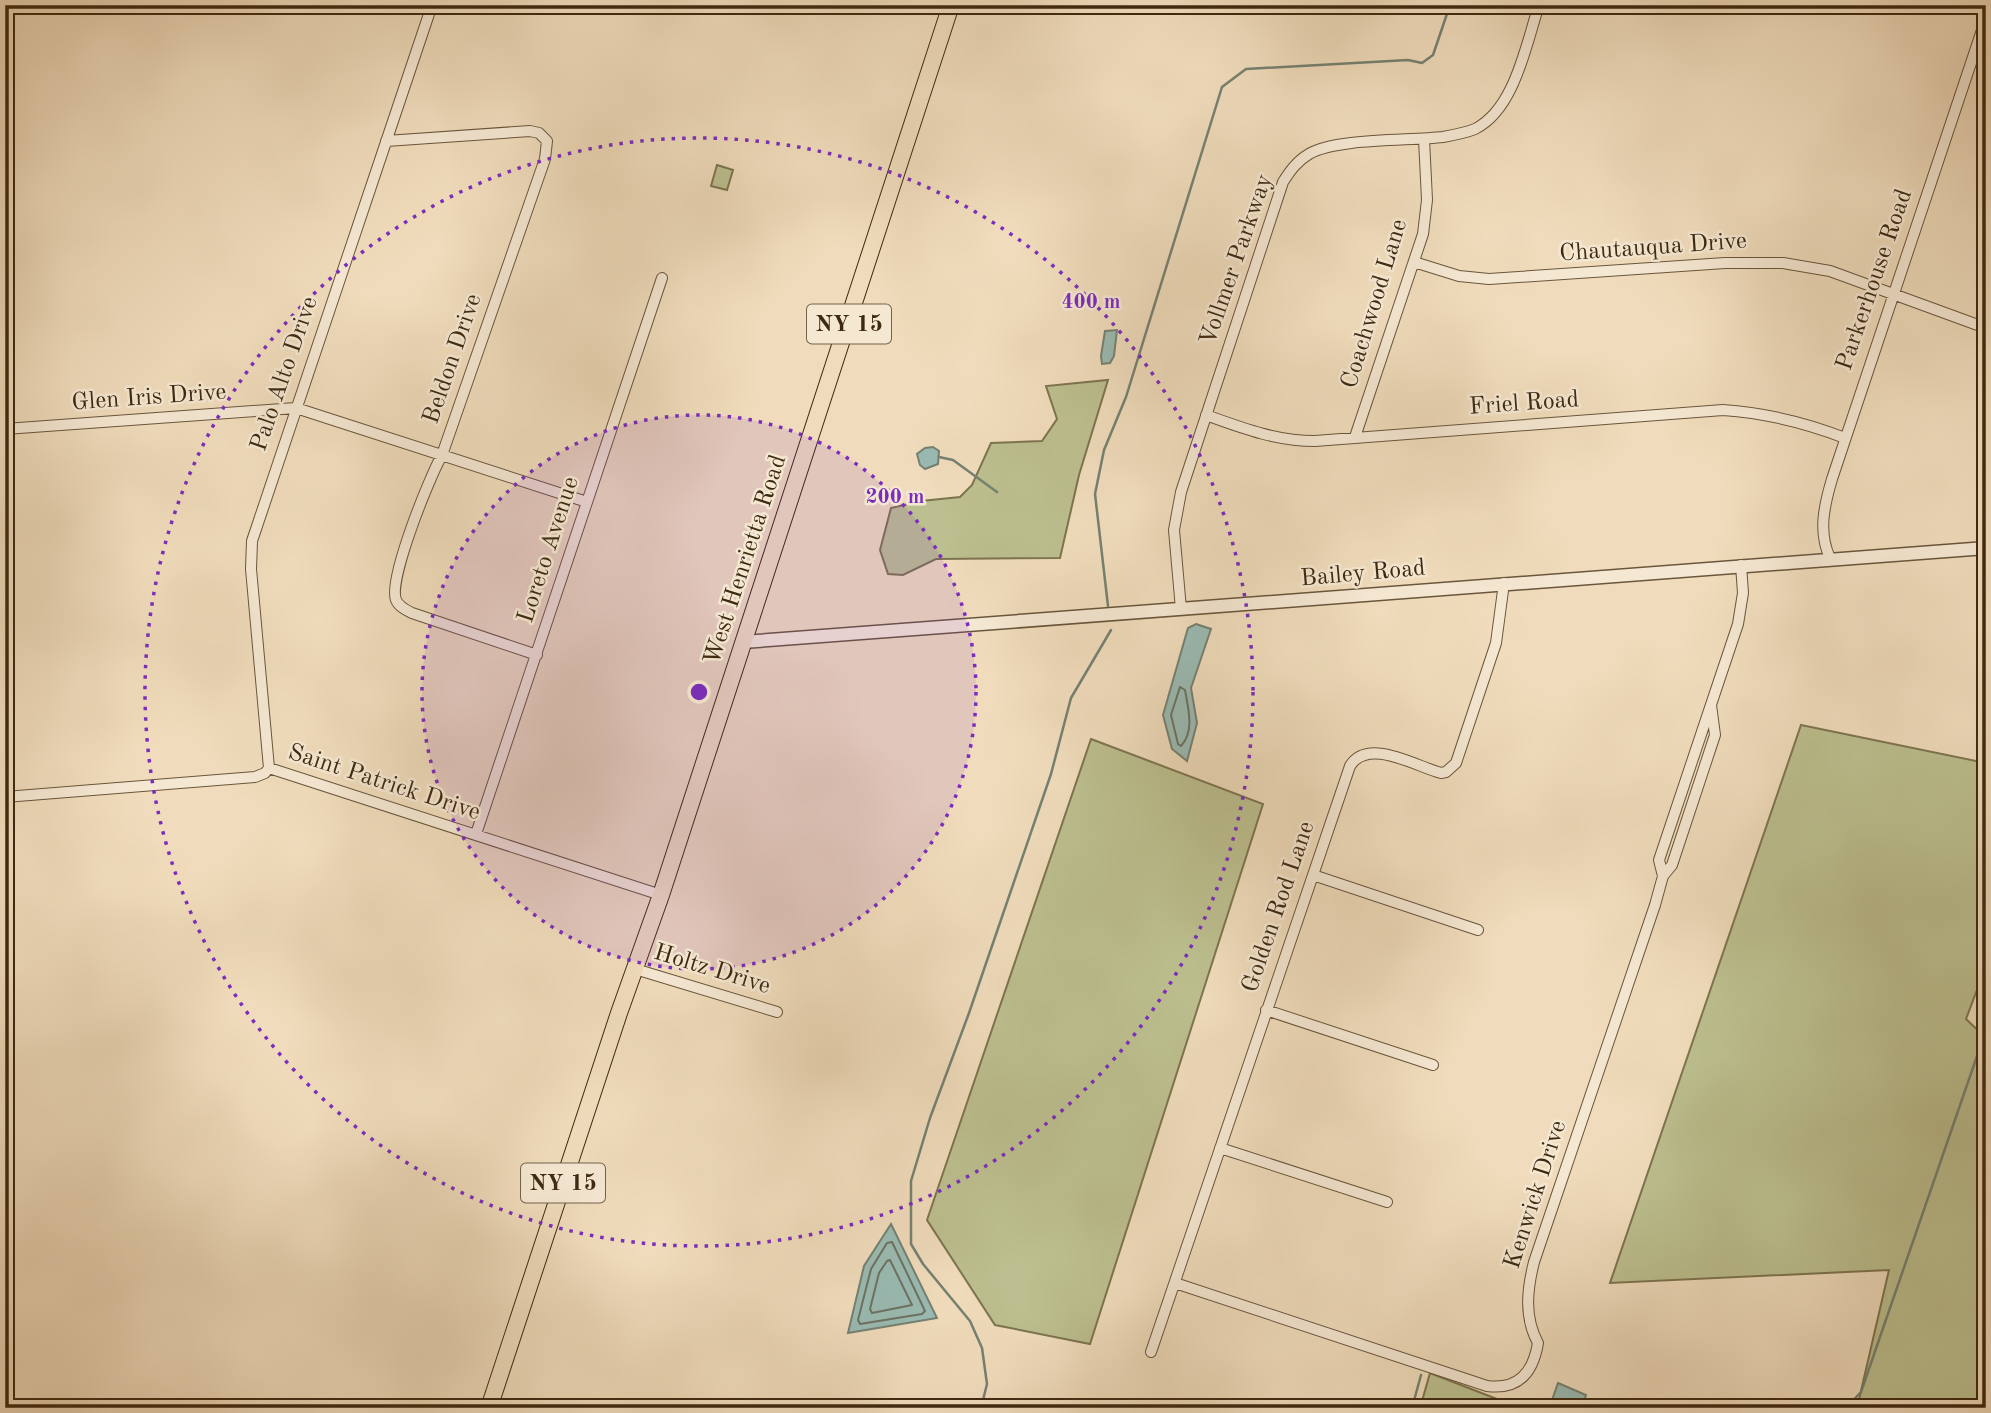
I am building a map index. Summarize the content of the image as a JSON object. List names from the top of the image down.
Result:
{
  "streets": {
    "main road": ["NY 15", "West Henrietta Road"],
    "street": [
      "Chautauqua Drive",
      "Vollmer Parkway",
      "Parkerhouse Road",
      "Coachwood Lane",
      "Beldon Drive",
      "Palo Alto Drive",
      "Glen Iris Drive",
      "Friel Road",
      "Loreto Avenue",
      "Bailey Road",
      "Saint Patrick Drive",
      "Golden Rod Lane",
      "Holtz Drive",
      "Kenwick Drive"
    ]
  },
  "crossings": [
    ["Chautauqua Drive", "Parkerhouse Road"],
    ["Chautauqua Drive", "Coachwood Lane"],
    ["Vollmer Parkway", "Coachwood Lane"],
    ["Vollmer Parkway", "Friel Road"],
    ["Vollmer Parkway", "Bailey Road"],
    ["Parkerhouse Road", "Friel Road"],
    ["Parkerhouse Road", "Bailey Road"],
    ["Coachwood Lane", "Friel Road"],
    ["Beldon Drive", "Palo Alto Drive"],
    ["Beldon Drive", "Loreto Avenue"],
    ["Palo Alto Drive", "Glen Iris Drive"],
    ["Palo Alto Drive", "Saint Patrick Drive"],
    ["Loreto Avenue", "Saint Patrick Drive"],
    ["West Henrietta Road", "Bailey Road"],
    ["West Henrietta Road", "Saint Patrick Drive"],
    ["West Henrietta Road", "Holtz Drive"],
    ["Bailey Road", "Golden Rod Lane"],
    ["Bailey Road", "Kenwick Drive"],
    ["Golden Rod Lane", "Kenwick Drive"]
  ],
  "rings": ["400 m", "200 m"]
}
